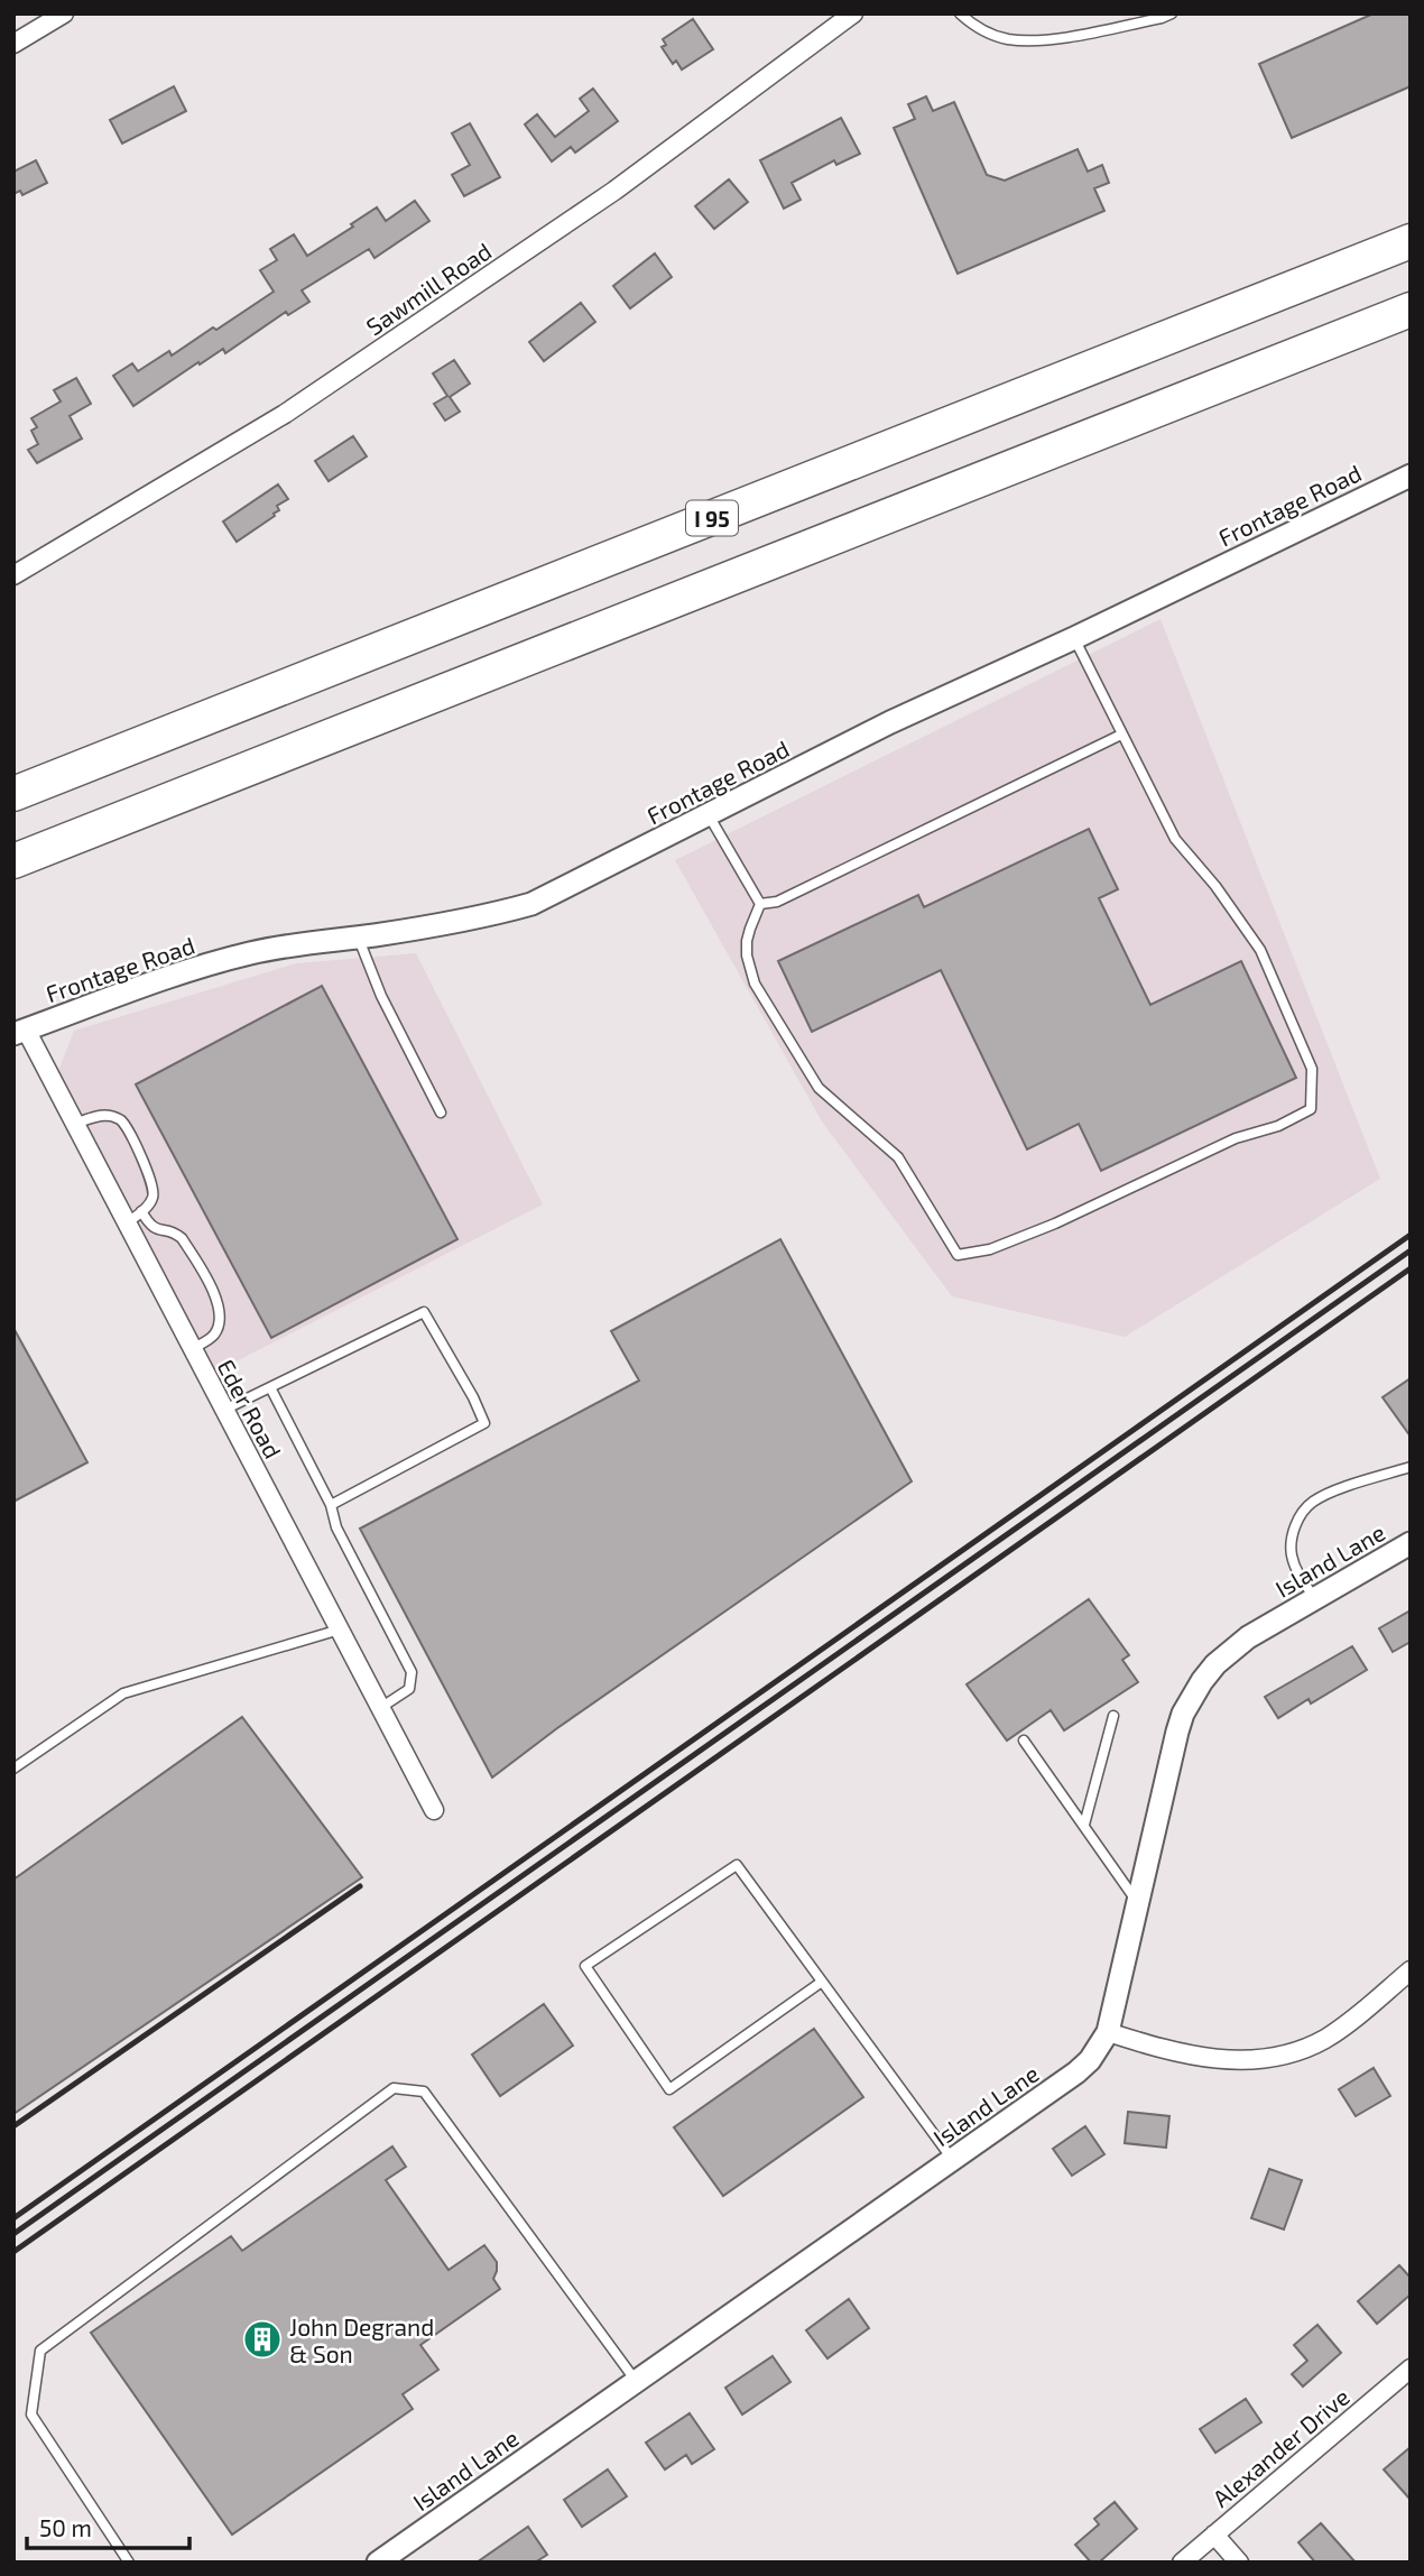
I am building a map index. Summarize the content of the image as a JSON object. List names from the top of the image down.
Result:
{
  "streets": {
    "highway": ["I 95"],
    "street": [
      "Sawmill Road",
      "Frontage Road",
      "Eder Road",
      "Island Lane",
      "Alexander Drive"
    ]
  },
  "crossings": [
    ["Frontage Road", "Eder Road"]
  ],
  "places": {
    "building": ["John Degrand & Son"]
  },
  "scale_bar": "50 m"
}
